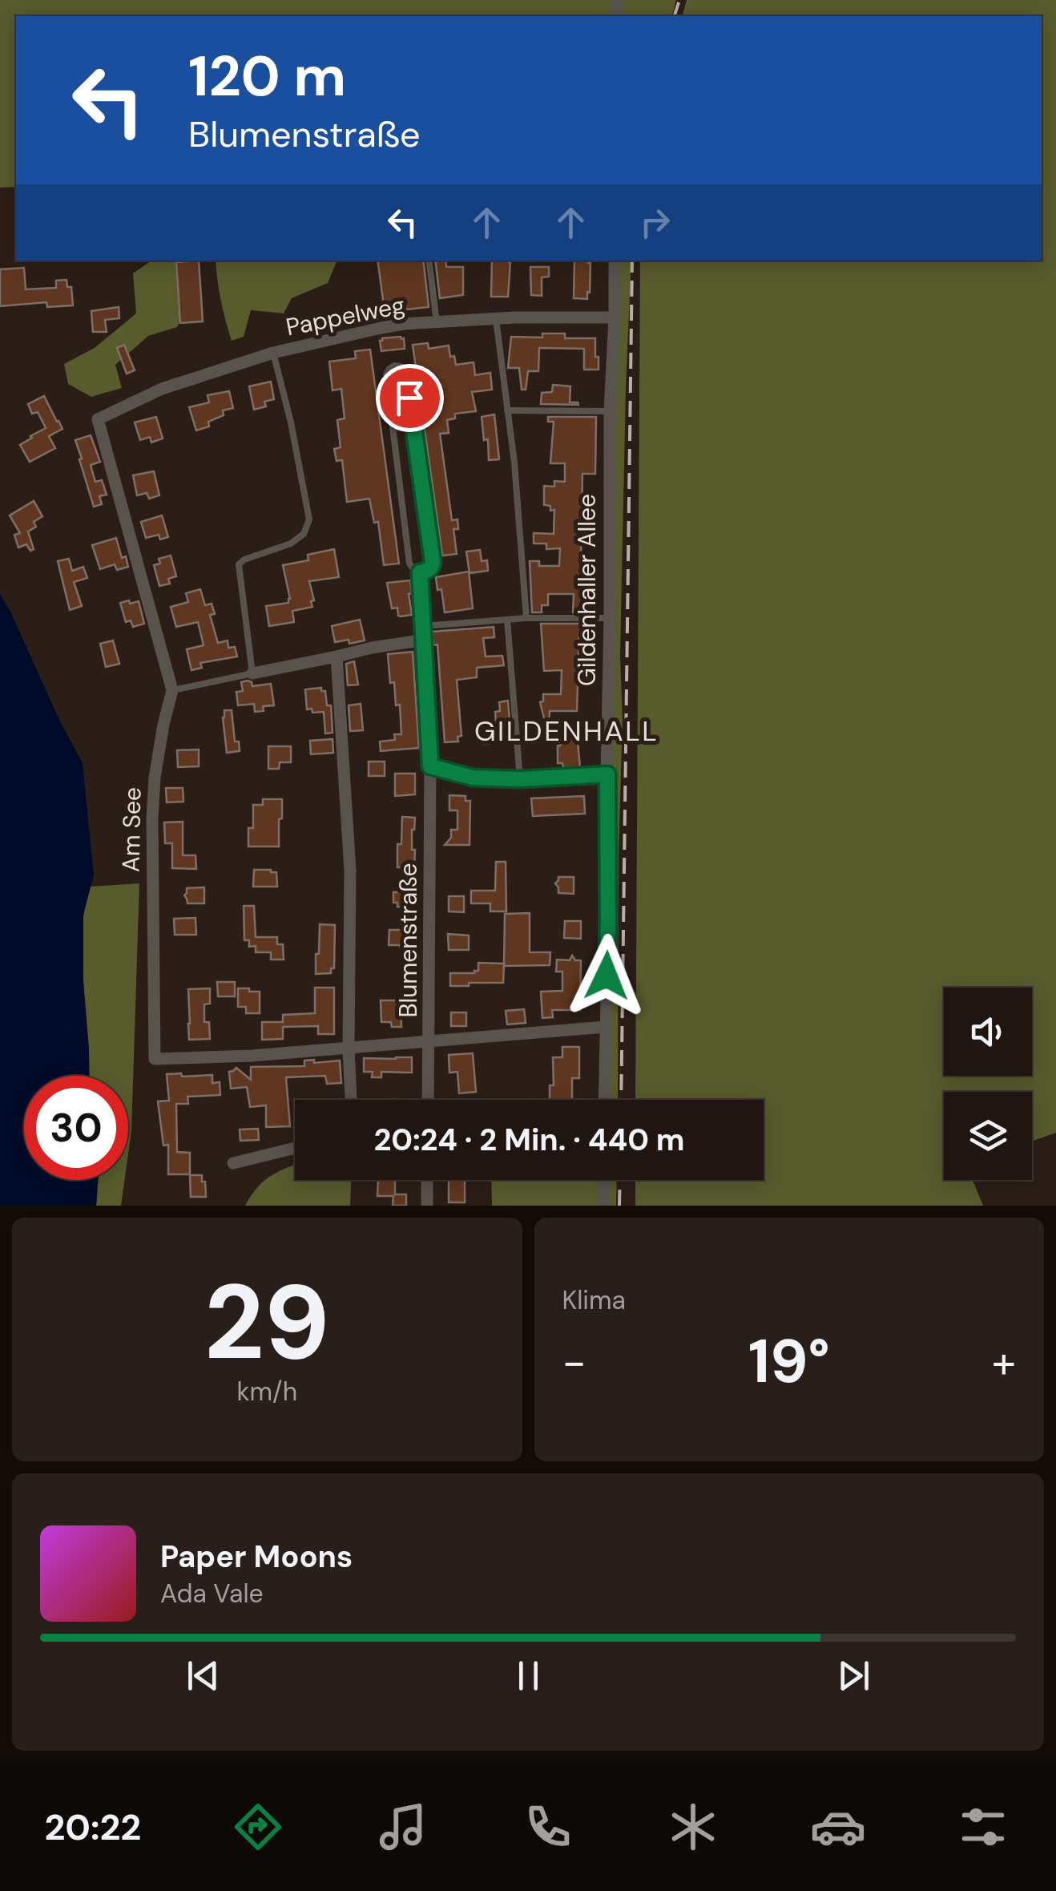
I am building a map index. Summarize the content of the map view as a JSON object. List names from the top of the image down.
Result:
{
  "streets": {
    "street": [
      "Pappelweg",
      "Gildenhaller Allee",
      "Am See",
      "Blumenstraße"
    ]
  },
  "crossings": [
    ["Pappelweg", "Gildenhaller Allee"],
    ["Pappelweg", "Am See"],
    ["Gildenhaller Allee", "Am See"],
    ["Am See", "Blumenstraße"]
  ],
  "districts": ["GILDENHALL"],
  "page": {
    "turn": ["120 m", "Blumenstraße"],
    "limit": "30",
    "trip": "20:24 · 2 Min. · 440 m",
    "tile": [
      ["29", "km/h"],
      "Klima"
    ],
    "heat": ["−", "19°", "+"],
    "song": ["Paper Moons", "Ada Vale"],
    "tabs": "20:22"
  }
}
